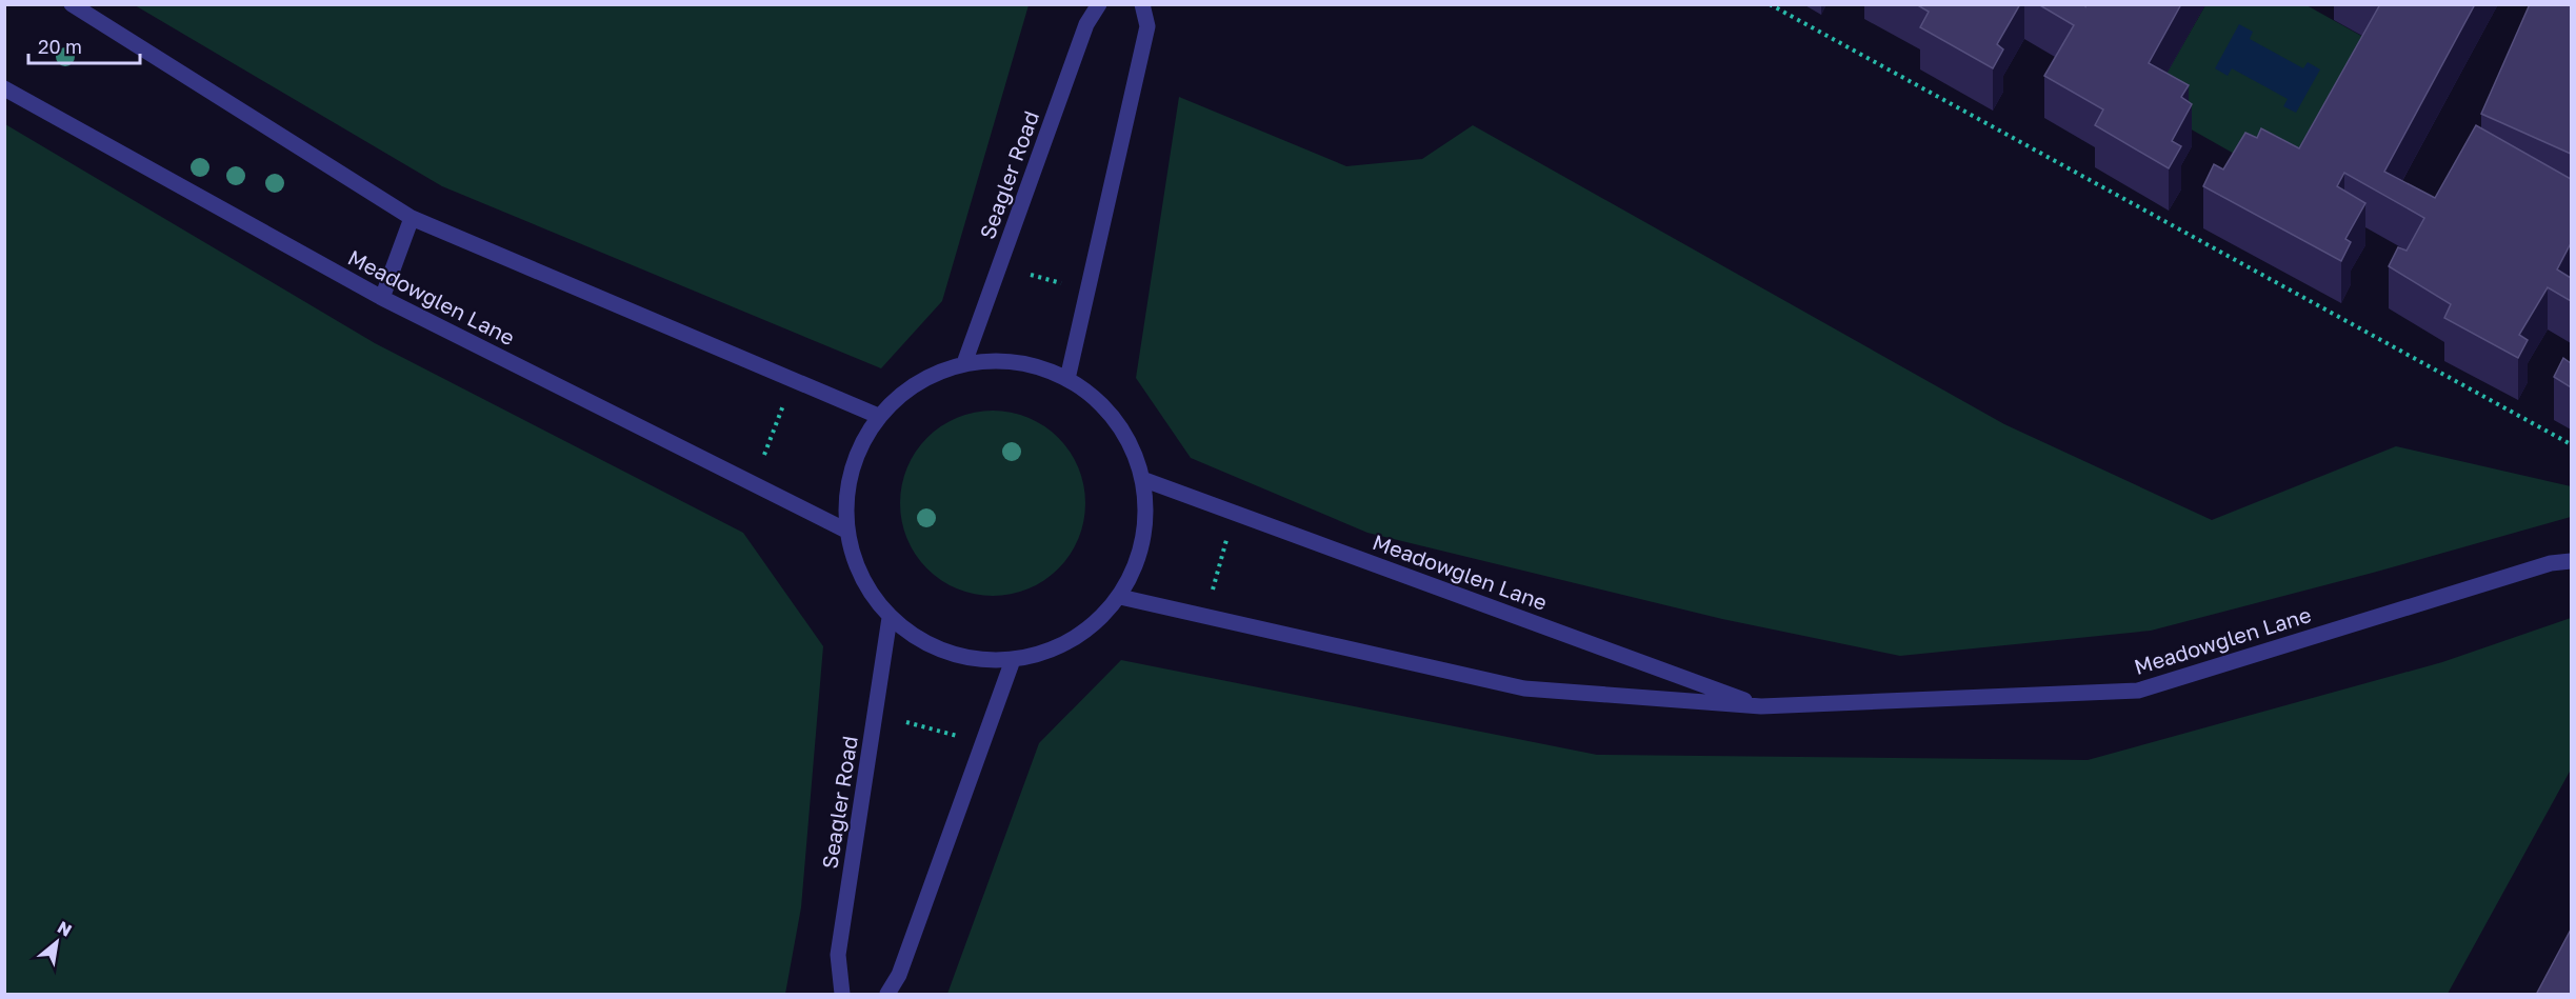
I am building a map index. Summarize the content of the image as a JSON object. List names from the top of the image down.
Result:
{
  "streets": {
    "street": ["Seagler Road", "Meadowglen Lane"]
  },
  "scale_bar": "20 m",
  "north": "top right"
}
